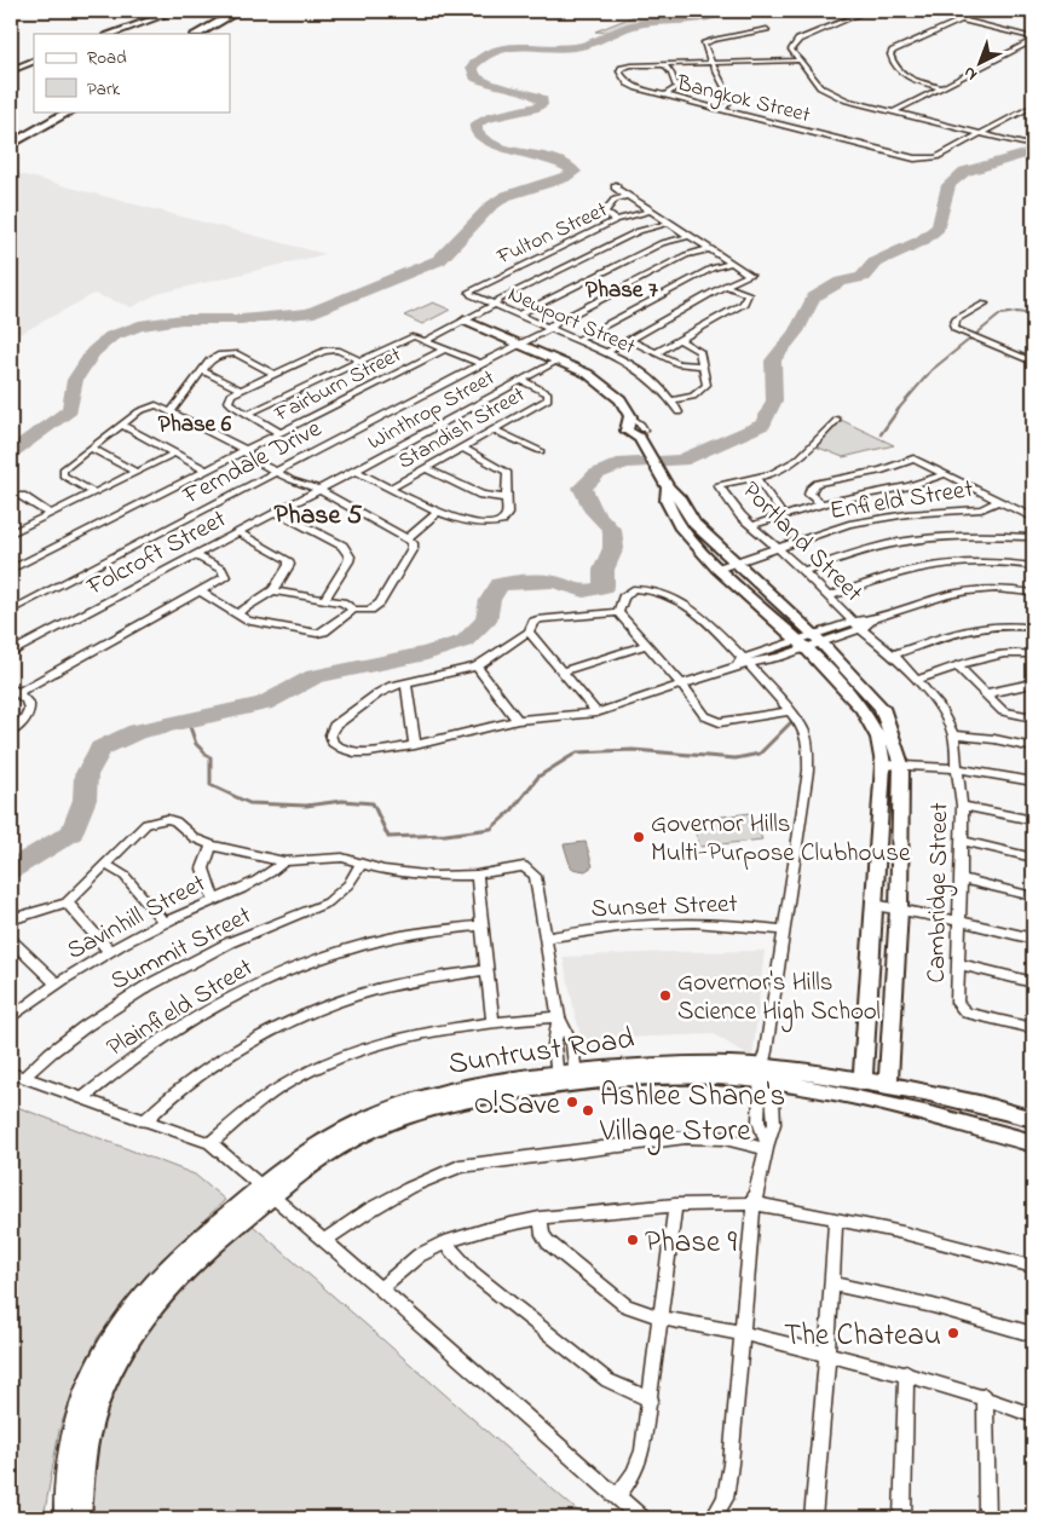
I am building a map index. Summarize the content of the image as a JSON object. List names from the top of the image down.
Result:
{
  "streets": {
    "street": [
      "Bangkok Street",
      "Fulton Street",
      "Newport Street",
      "Fairburn Street",
      "Winthrop Street",
      "Standish Street",
      "Ferndale Drive",
      "Enfield Street",
      "Portland Street",
      "Folcroft Street",
      "Cambridge Street",
      "Sunset Street",
      "Savinhill Street",
      "Summit Street",
      "Plainfield Street",
      "Suntrust Road"
    ]
  },
  "crossings": [
    ["Fulton Street", "Newport Street"],
    ["Newport Street", "Ferndale Drive"],
    ["Winthrop Street", "Standish Street"],
    ["Winthrop Street", "Folcroft Street"],
    ["Enfield Street", "Portland Street"],
    ["Portland Street", "Cambridge Street"]
  ],
  "districts": ["Phase 7", "Phase 6", "Phase 5"],
  "places": [
    "Governor Hills Multi-Purpose Clubhouse",
    "Governor's Hills Science High School",
    "O!Save",
    "Ashlee Shane's Village Store",
    "Phase 9",
    "The Chateau"
  ],
  "legend": ["Road", "Park"],
  "north": "bottom left"
}
